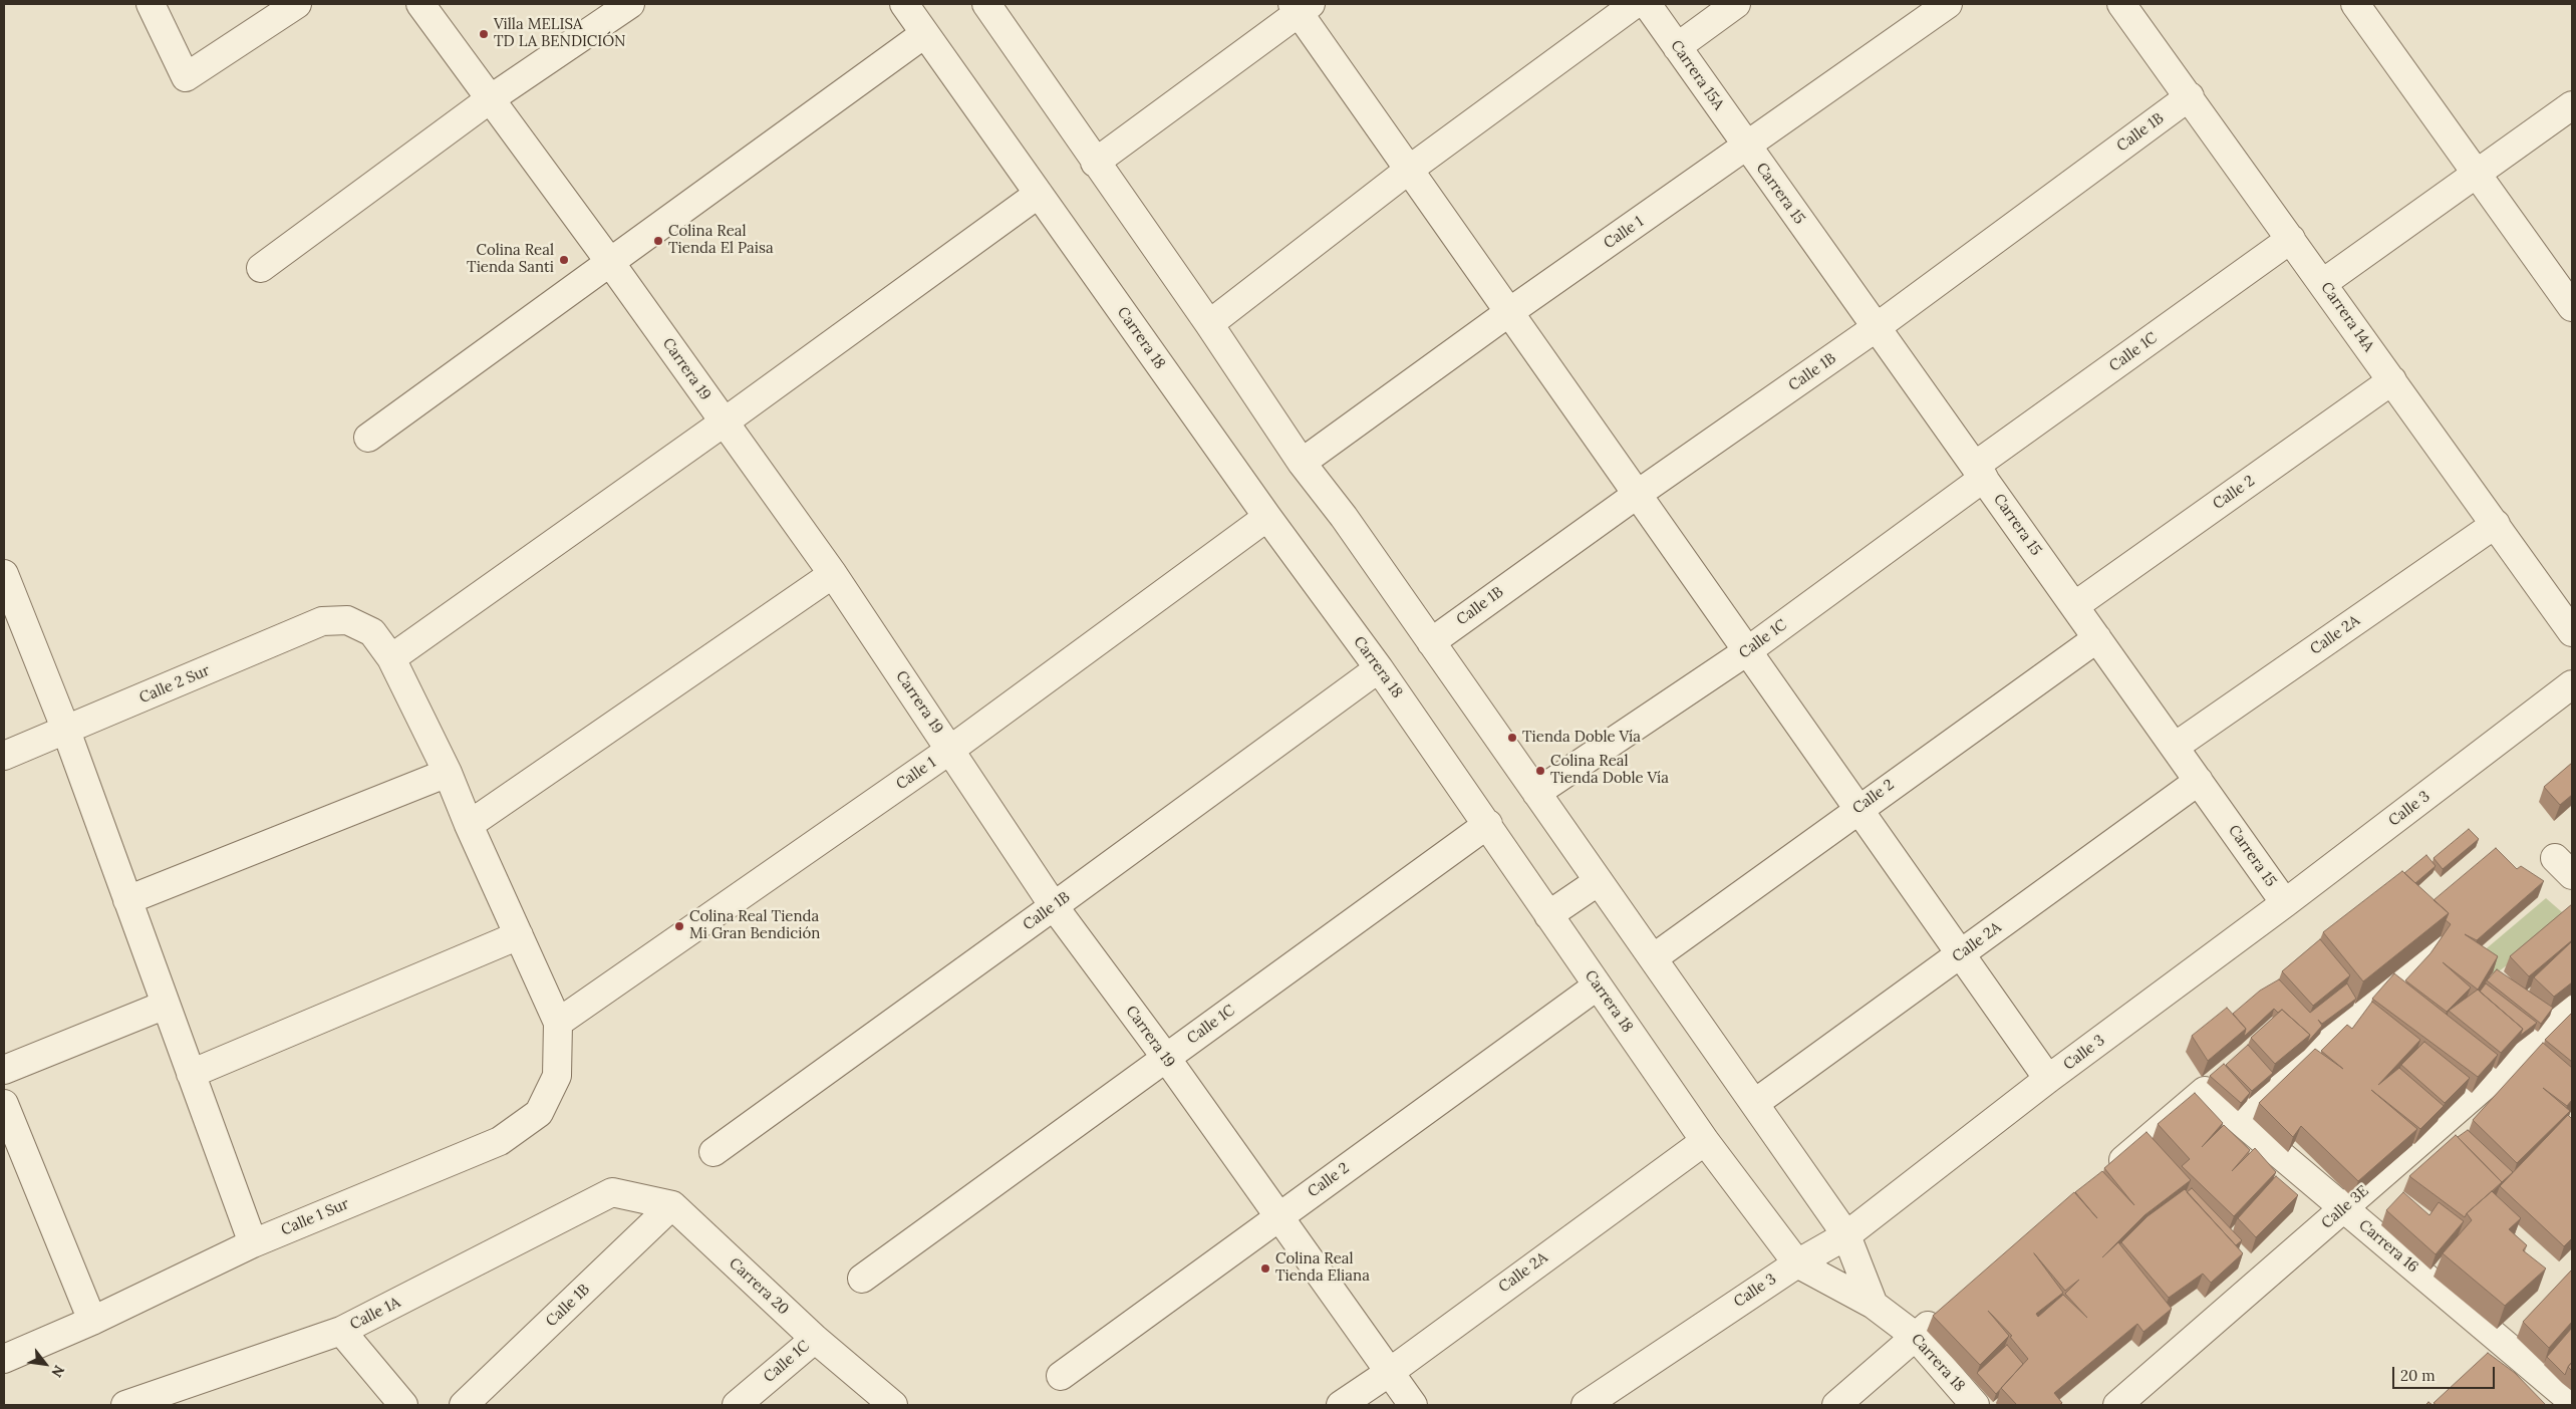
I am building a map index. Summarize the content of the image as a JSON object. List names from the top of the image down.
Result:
{
  "streets": {
    "street": [
      "Carrera 15A",
      "Calle 1B",
      "Carrera 15",
      "Calle 1",
      "Carrera 14A",
      "Carrera 18",
      "Calle 1C",
      "Carrera 19",
      "Calle 2",
      "Calle 2A",
      "Calle 2 Sur",
      "Calle 3",
      "Calle 3E",
      "Calle 1 Sur",
      "Carrera 16",
      "Carrera 20",
      "Calle 1A"
    ]
  },
  "crossings": [
    ["Carrera 15A", "Carrera 15"],
    ["Carrera 15A", "Calle 1"],
    ["Calle 1B", "Carrera 15"],
    ["Calle 1B", "Carrera 14A"],
    ["Calle 1B", "Carrera 18"],
    ["Calle 1B", "Carrera 19"],
    ["Calle 1B", "Carrera 20"],
    ["Calle 1B", "Calle 1A"],
    ["Carrera 15", "Calle 1"],
    ["Carrera 15", "Calle 1C"],
    ["Carrera 15", "Calle 2"],
    ["Carrera 15", "Calle 2A"],
    ["Carrera 15", "Calle 3"],
    ["Calle 1", "Carrera 18"],
    ["Calle 1", "Carrera 19"],
    ["Calle 1", "Calle 1 Sur"],
    ["Carrera 14A", "Calle 1C"],
    ["Carrera 14A", "Calle 2"],
    ["Carrera 14A", "Calle 2A"],
    ["Carrera 18", "Calle 1C"],
    ["Carrera 18", "Calle 2"],
    ["Carrera 18", "Calle 2A"],
    ["Carrera 18", "Calle 3"],
    ["Calle 1C", "Carrera 19"],
    ["Calle 1C", "Carrera 20"],
    ["Carrera 19", "Calle 2"],
    ["Carrera 19", "Calle 2A"],
    ["Calle 3E", "Carrera 16"],
    ["Carrera 20", "Calle 1A"]
  ],
  "places": [
    "Villa MELISA TD LA BENDICIÓN",
    "Colina Real Tienda El Paisa",
    "Colina Real Tienda Santi",
    "Tienda Doble Vía",
    "Colina Real Tienda Doble Vía",
    "Colina Real Tienda Mi Gran Bendición",
    "Colina Real Tienda Eliana"
  ],
  "scale_bar": "20 m",
  "north": "bottom right"
}
